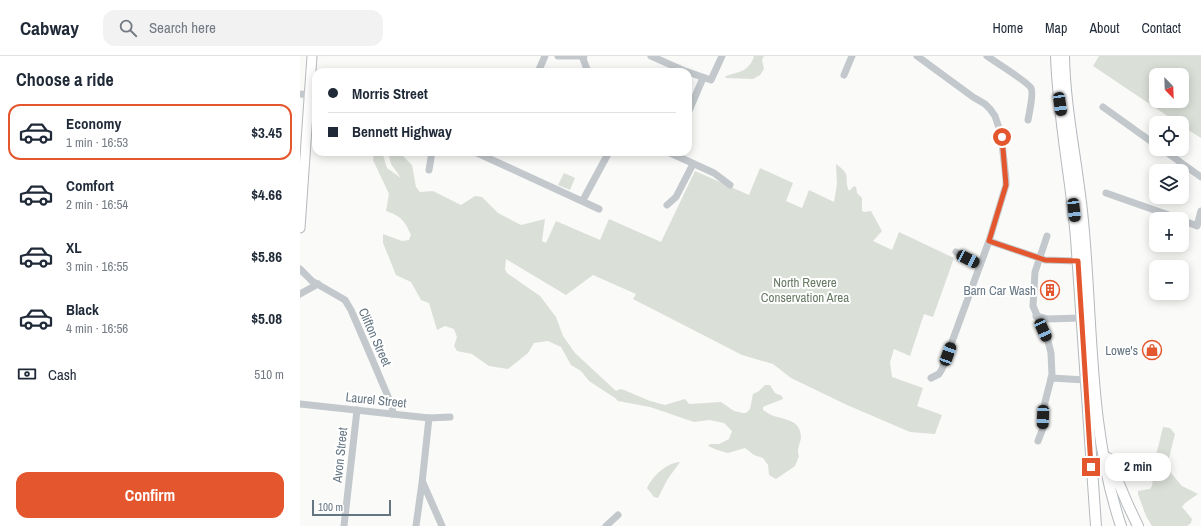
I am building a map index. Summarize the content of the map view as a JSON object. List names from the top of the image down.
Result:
{
  "streets": {
    "street": ["Clifton Street", "Laurel Street", "Avon Street"]
  },
  "crossings": [
    ["Clifton Street", "Laurel Street"],
    ["Laurel Street", "Avon Street"]
  ],
  "parks": ["North Revere Conservation Area"],
  "places": {
    "building": ["Barn Car Wash"],
    "shop": ["Lowe's"]
  },
  "scale_bar": "100 m",
  "north": "bottom right",
  "page": {
    "header": "Cabway",
    "search": "Search here",
    "nav": [
      "Home",
      "Map",
      "About",
      "Contact"
    ],
    "heading": "Choose a ride",
    "map_buttons": ["+", "−"],
    "banner": ["Morris Street", "Bennett Highway"],
    "list": [
      {
        "name": "Economy",
        "note": "1 min · 16:53",
        "value": "$3.45"
      },
      {
        "name": "Comfort",
        "note": "2 min · 16:54",
        "value": "$4.66"
      },
      {
        "name": "XL",
        "note": "3 min · 16:55",
        "value": "$5.86"
      },
      {
        "name": "Black",
        "note": "4 min · 16:56",
        "value": "$5.08"
      }
    ],
    "pay": ["Cash", "510 m"],
    "bubble": "2 min",
    "buttons": "Confirm",
    "scale": "100 m"
  }
}
